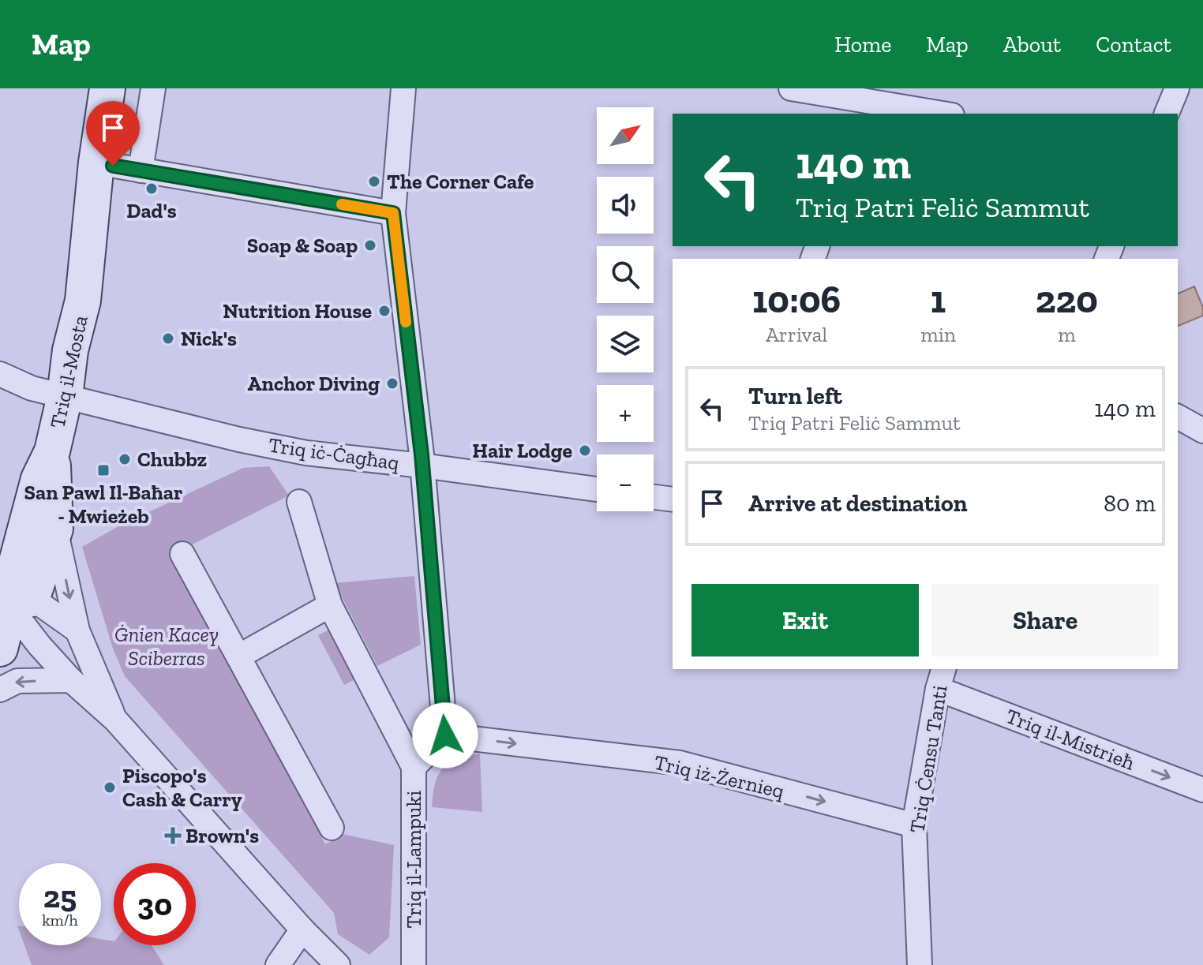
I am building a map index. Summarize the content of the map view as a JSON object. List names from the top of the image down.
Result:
{
  "streets": {
    "street": [
      "Triq il-Mosta",
      "Triq iċ-Ċagħaq",
      "Triq il-Mistrieħ",
      "Triq Ċensu Tanti",
      "Triq iż-Żernieq",
      "Triq il-Lampuki"
    ]
  },
  "crossings": [
    ["Triq il-Mosta", "Triq iċ-Ċagħaq"],
    ["Triq il-Mistrieħ", "Triq Ċensu Tanti"],
    ["Triq Ċensu Tanti", "Triq iż-Żernieq"],
    ["Triq iż-Żernieq", "Triq il-Lampuki"]
  ],
  "one_way": ["Triq il-Mistrieħ", "Triq iż-Żernieq"],
  "parks": ["Ġnien Kacey Sciberras"],
  "places": {
    "other": [
      "The Corner Cafe",
      "Dad's",
      "Soap & Soap",
      "Nutrition House",
      "Nick's",
      "Anchor Diving",
      "Hair Lodge",
      "Chubbz",
      "Piscopo's Cash & Carry"
    ],
    "transit": ["San Pawl Il-Baħar - Mwieżeb"],
    "health": ["Brown's"]
  },
  "north": "top right",
  "page": {
    "header": "Map",
    "nav": [
      "Home",
      "Map",
      "About",
      "Contact"
    ],
    "map_buttons": ["+", "−"],
    "turn": ["140 m", "Triq Patri Feliċ Sammut"],
    "eta": [
      "10:06",
      "Arrival",
      "1",
      "min",
      "220",
      "m"
    ],
    "list": [
      {
        "name": "Turn left",
        "note": "Triq Patri Feliċ Sammut",
        "value": "140 m"
      },
      {
        "name": "Arrive at destination",
        "value": "80 m"
      }
    ],
    "buttons": ["Exit", "Share"],
    "speed": "25 km/h",
    "limit": "30"
  }
}
